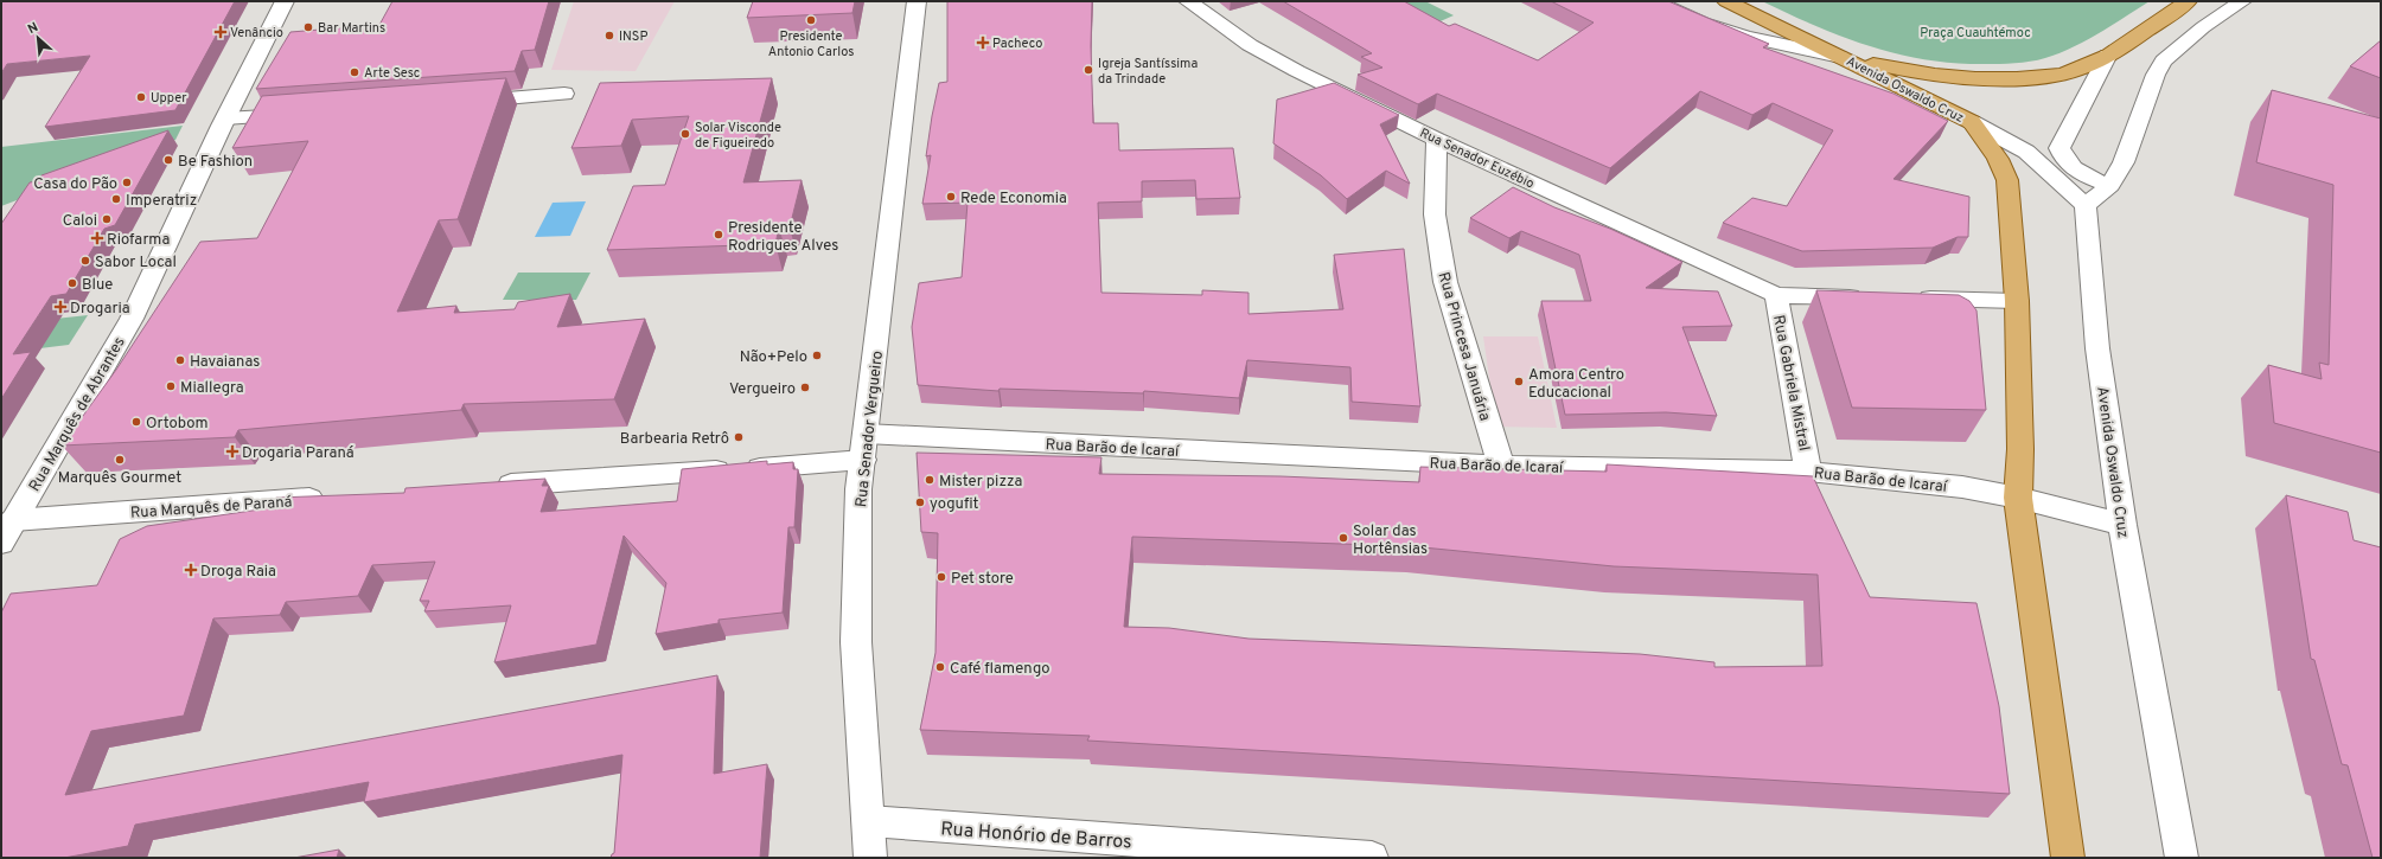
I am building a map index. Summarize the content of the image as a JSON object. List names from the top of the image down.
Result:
{
  "streets": {
    "main road": ["Avenida Oswaldo Cruz"],
    "street": [
      "Rua Senador Euzébio",
      "Rua Princesa Januária",
      "Rua Gabriela Mistral",
      "Rua Marquês de Abrantes",
      "Rua Senador Vergueiro",
      "Rua Barão de Icaraí",
      "Rua Marquês de Paraná",
      "Rua Honório de Barros"
    ]
  },
  "crossings": [
    ["Avenida Oswaldo Cruz", "Rua Barão de Icaraí"],
    ["Rua Senador Euzébio", "Rua Princesa Januária"],
    ["Rua Senador Euzébio", "Rua Gabriela Mistral"],
    ["Rua Princesa Januária", "Rua Barão de Icaraí"],
    ["Rua Gabriela Mistral", "Rua Barão de Icaraí"],
    ["Rua Marquês de Abrantes", "Rua Marquês de Paraná"],
    ["Rua Senador Vergueiro", "Rua Barão de Icaraí"],
    ["Rua Senador Vergueiro", "Rua Honório de Barros"]
  ],
  "parks": ["Praça Cuauhtémoc"],
  "places": {
    "other": [
      "Presidente Antonio Carlos",
      "Bar Martins",
      "INSP",
      "Igreja Santíssima da Trindade",
      "Arte Sesc",
      "Upper",
      "Solar Visconde de Figueiredo",
      "Be Fashion",
      "Casa do Pão",
      "Rede Economia",
      "Imperatriz",
      "Caloi",
      "Presidente Rodrigues Alves",
      "Sabor Local",
      "Blue",
      "Não+Pelo",
      "Havaianas",
      "Amora Centro Educacional",
      "Miallegra",
      "Vergueiro",
      "Ortobom",
      "Barbearia Retrô",
      "Marquês Gourmet",
      "Mister pizza",
      "yogufit",
      "Solar das Hortênsias",
      "Pet store",
      "Café flamengo"
    ],
    "health": [
      "Venâncio",
      "Pacheco",
      "Riofarma",
      "Drogaria",
      "Drogaria Paraná",
      "Droga Raia"
    ]
  },
  "north": "top left"
}
